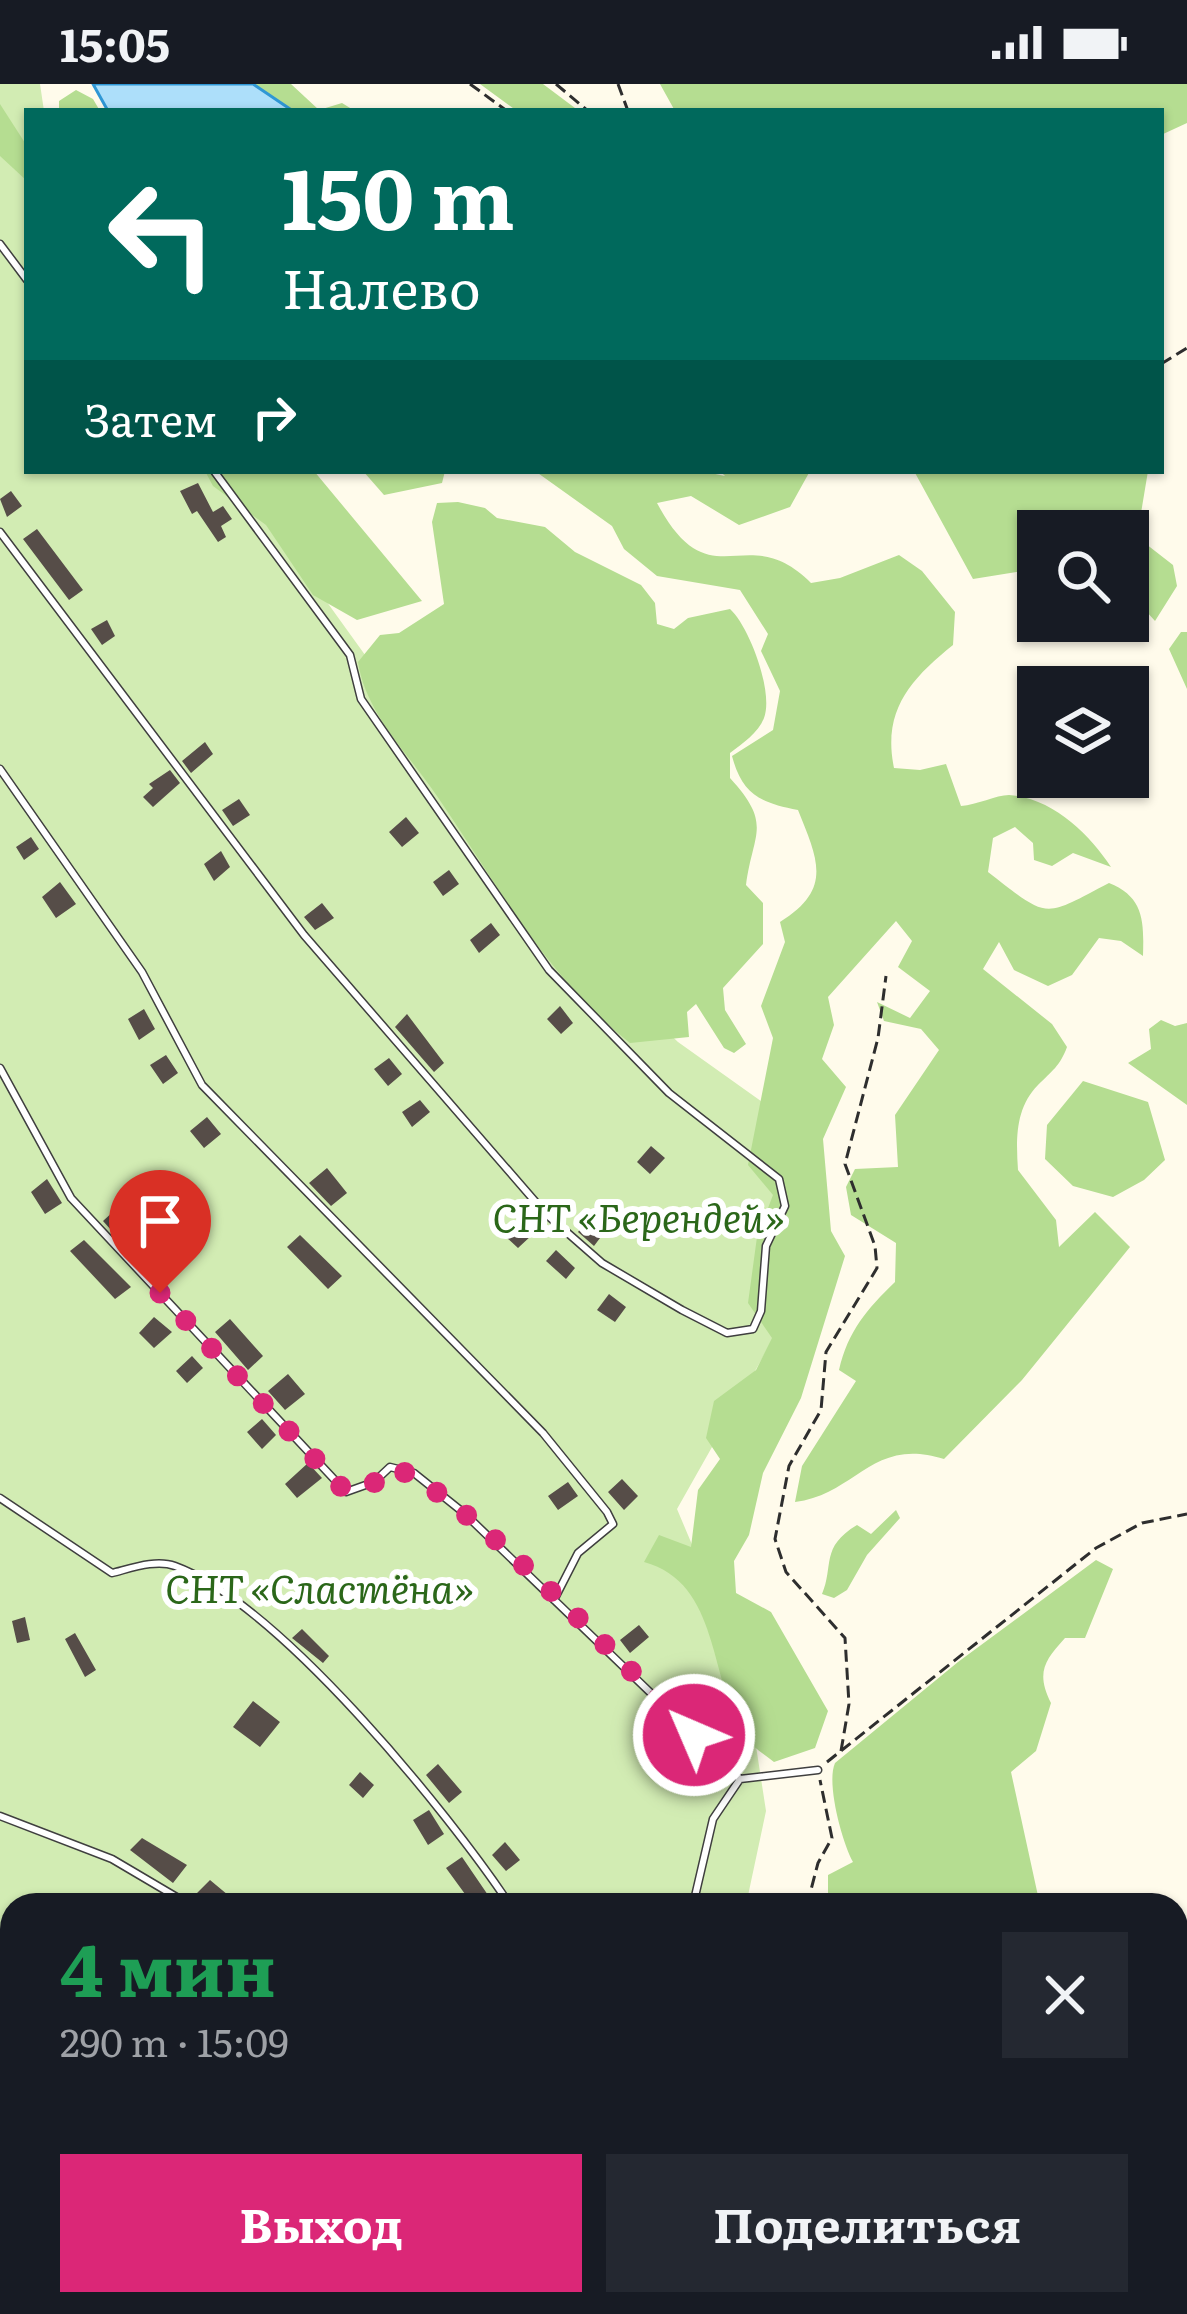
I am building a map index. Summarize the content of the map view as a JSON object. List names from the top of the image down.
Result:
{
  "parks": ["СНТ «Берендей»", "СНТ «Сластёна»"],
  "page": {
    "status": "15:05",
    "turn": ["150 m", "Налево"],
    "then": "Затем",
    "heading": ["4 мин", "290 m · 15:09"],
    "buttons": ["Выход", "Поделиться"]
  }
}
